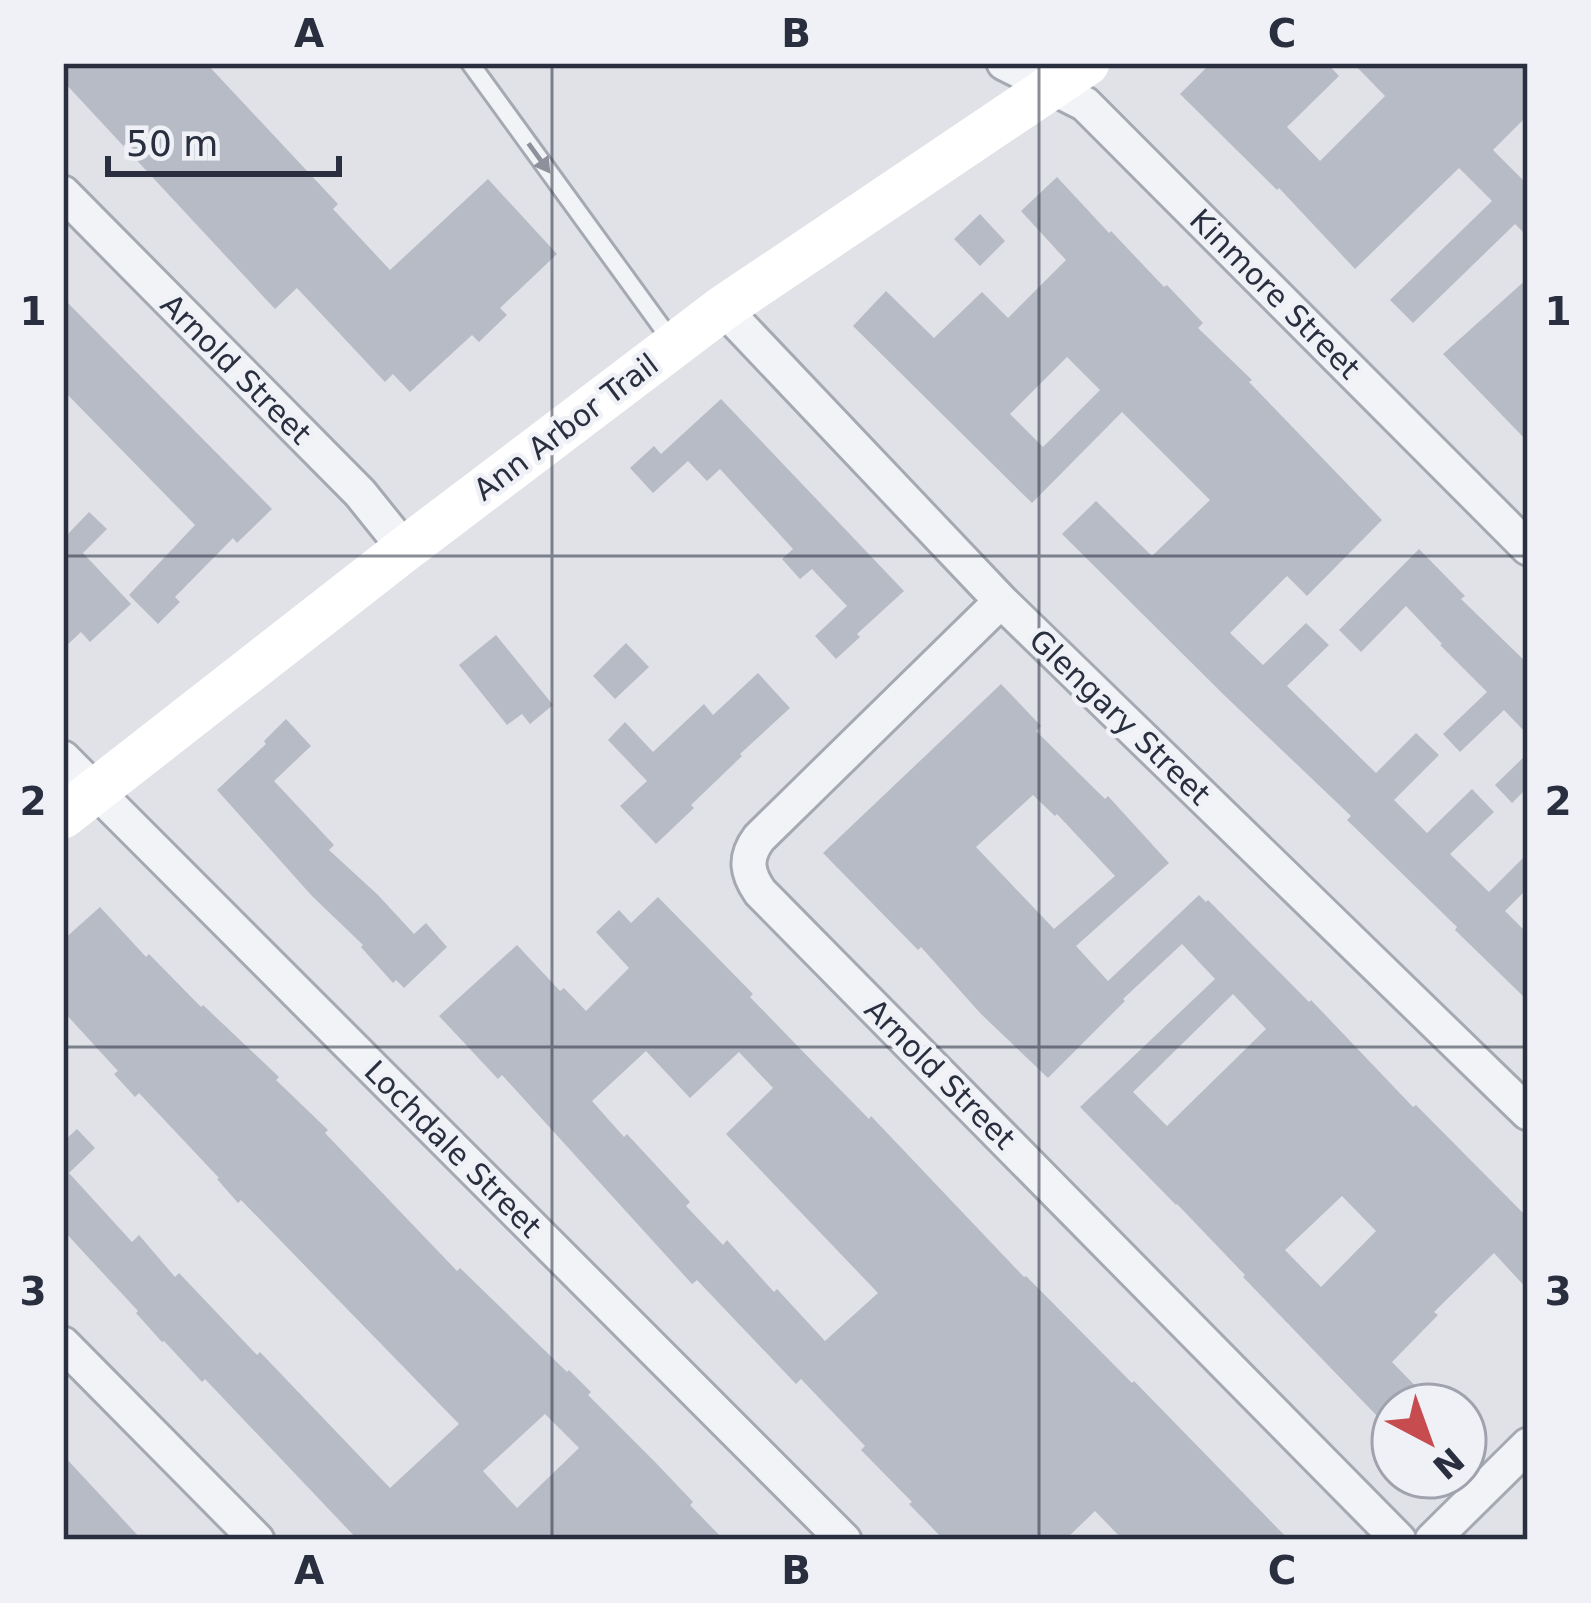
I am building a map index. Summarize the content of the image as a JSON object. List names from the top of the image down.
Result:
{
  "streets": {
    "street": [
      "Kinmore Street",
      "Arnold Street",
      "Ann Arbor Trail",
      "Glengary Street",
      "Lochdale Street"
    ]
  },
  "crossings": [
    ["Kinmore Street", "Ann Arbor Trail"],
    ["Arnold Street", "Ann Arbor Trail"],
    ["Arnold Street", "Glengary Street"],
    ["Ann Arbor Trail", "Glengary Street"],
    ["Ann Arbor Trail", "Lochdale Street"]
  ],
  "scale_bar": "50 m",
  "north": "bottom right",
  "grid": {
    "columns": ["A", "B", "C"],
    "rows": ["1", "2", "3"]
  }
}
